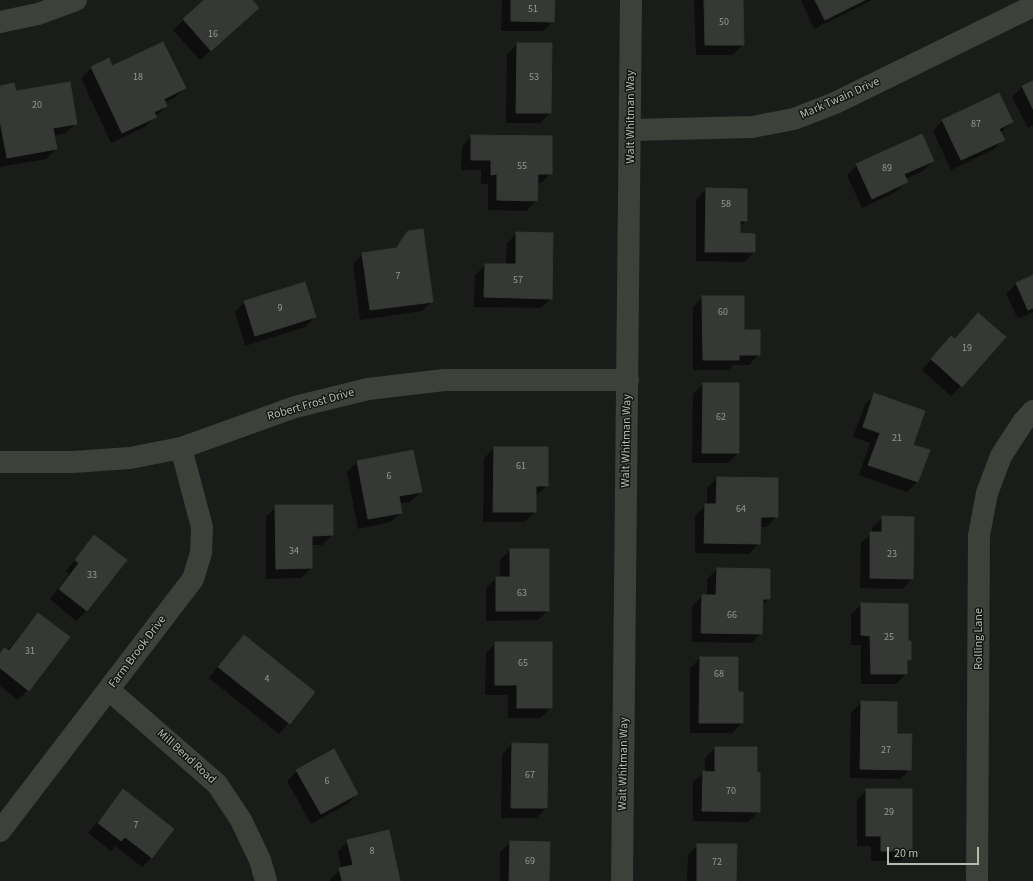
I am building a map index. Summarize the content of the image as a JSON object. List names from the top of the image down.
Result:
{
  "streets": {
    "street": [
      "Mark Twain Drive",
      "Walt Whitman Way",
      "Robert Frost Drive",
      "Rolling Lane",
      "Farm Brook Drive",
      "Mill Bend Road"
    ]
  },
  "crossings": [
    ["Mark Twain Drive", "Walt Whitman Way"],
    ["Walt Whitman Way", "Robert Frost Drive"],
    ["Robert Frost Drive", "Farm Brook Drive"],
    ["Farm Brook Drive", "Mill Bend Road"]
  ],
  "house_numbers": [
    "51",
    "50",
    "16",
    "18",
    "53",
    "20",
    "87",
    "55",
    "89",
    "58",
    "7",
    "57",
    "9",
    "60",
    "19",
    "62",
    "21",
    "61",
    "6",
    "64",
    "34",
    "23",
    "33",
    "63",
    "66",
    "25",
    "31",
    "65",
    "68",
    "4",
    "27",
    "67",
    "6",
    "70",
    "29",
    "7",
    "8",
    "69",
    "72"
  ],
  "scale_bar": "20 m"
}
